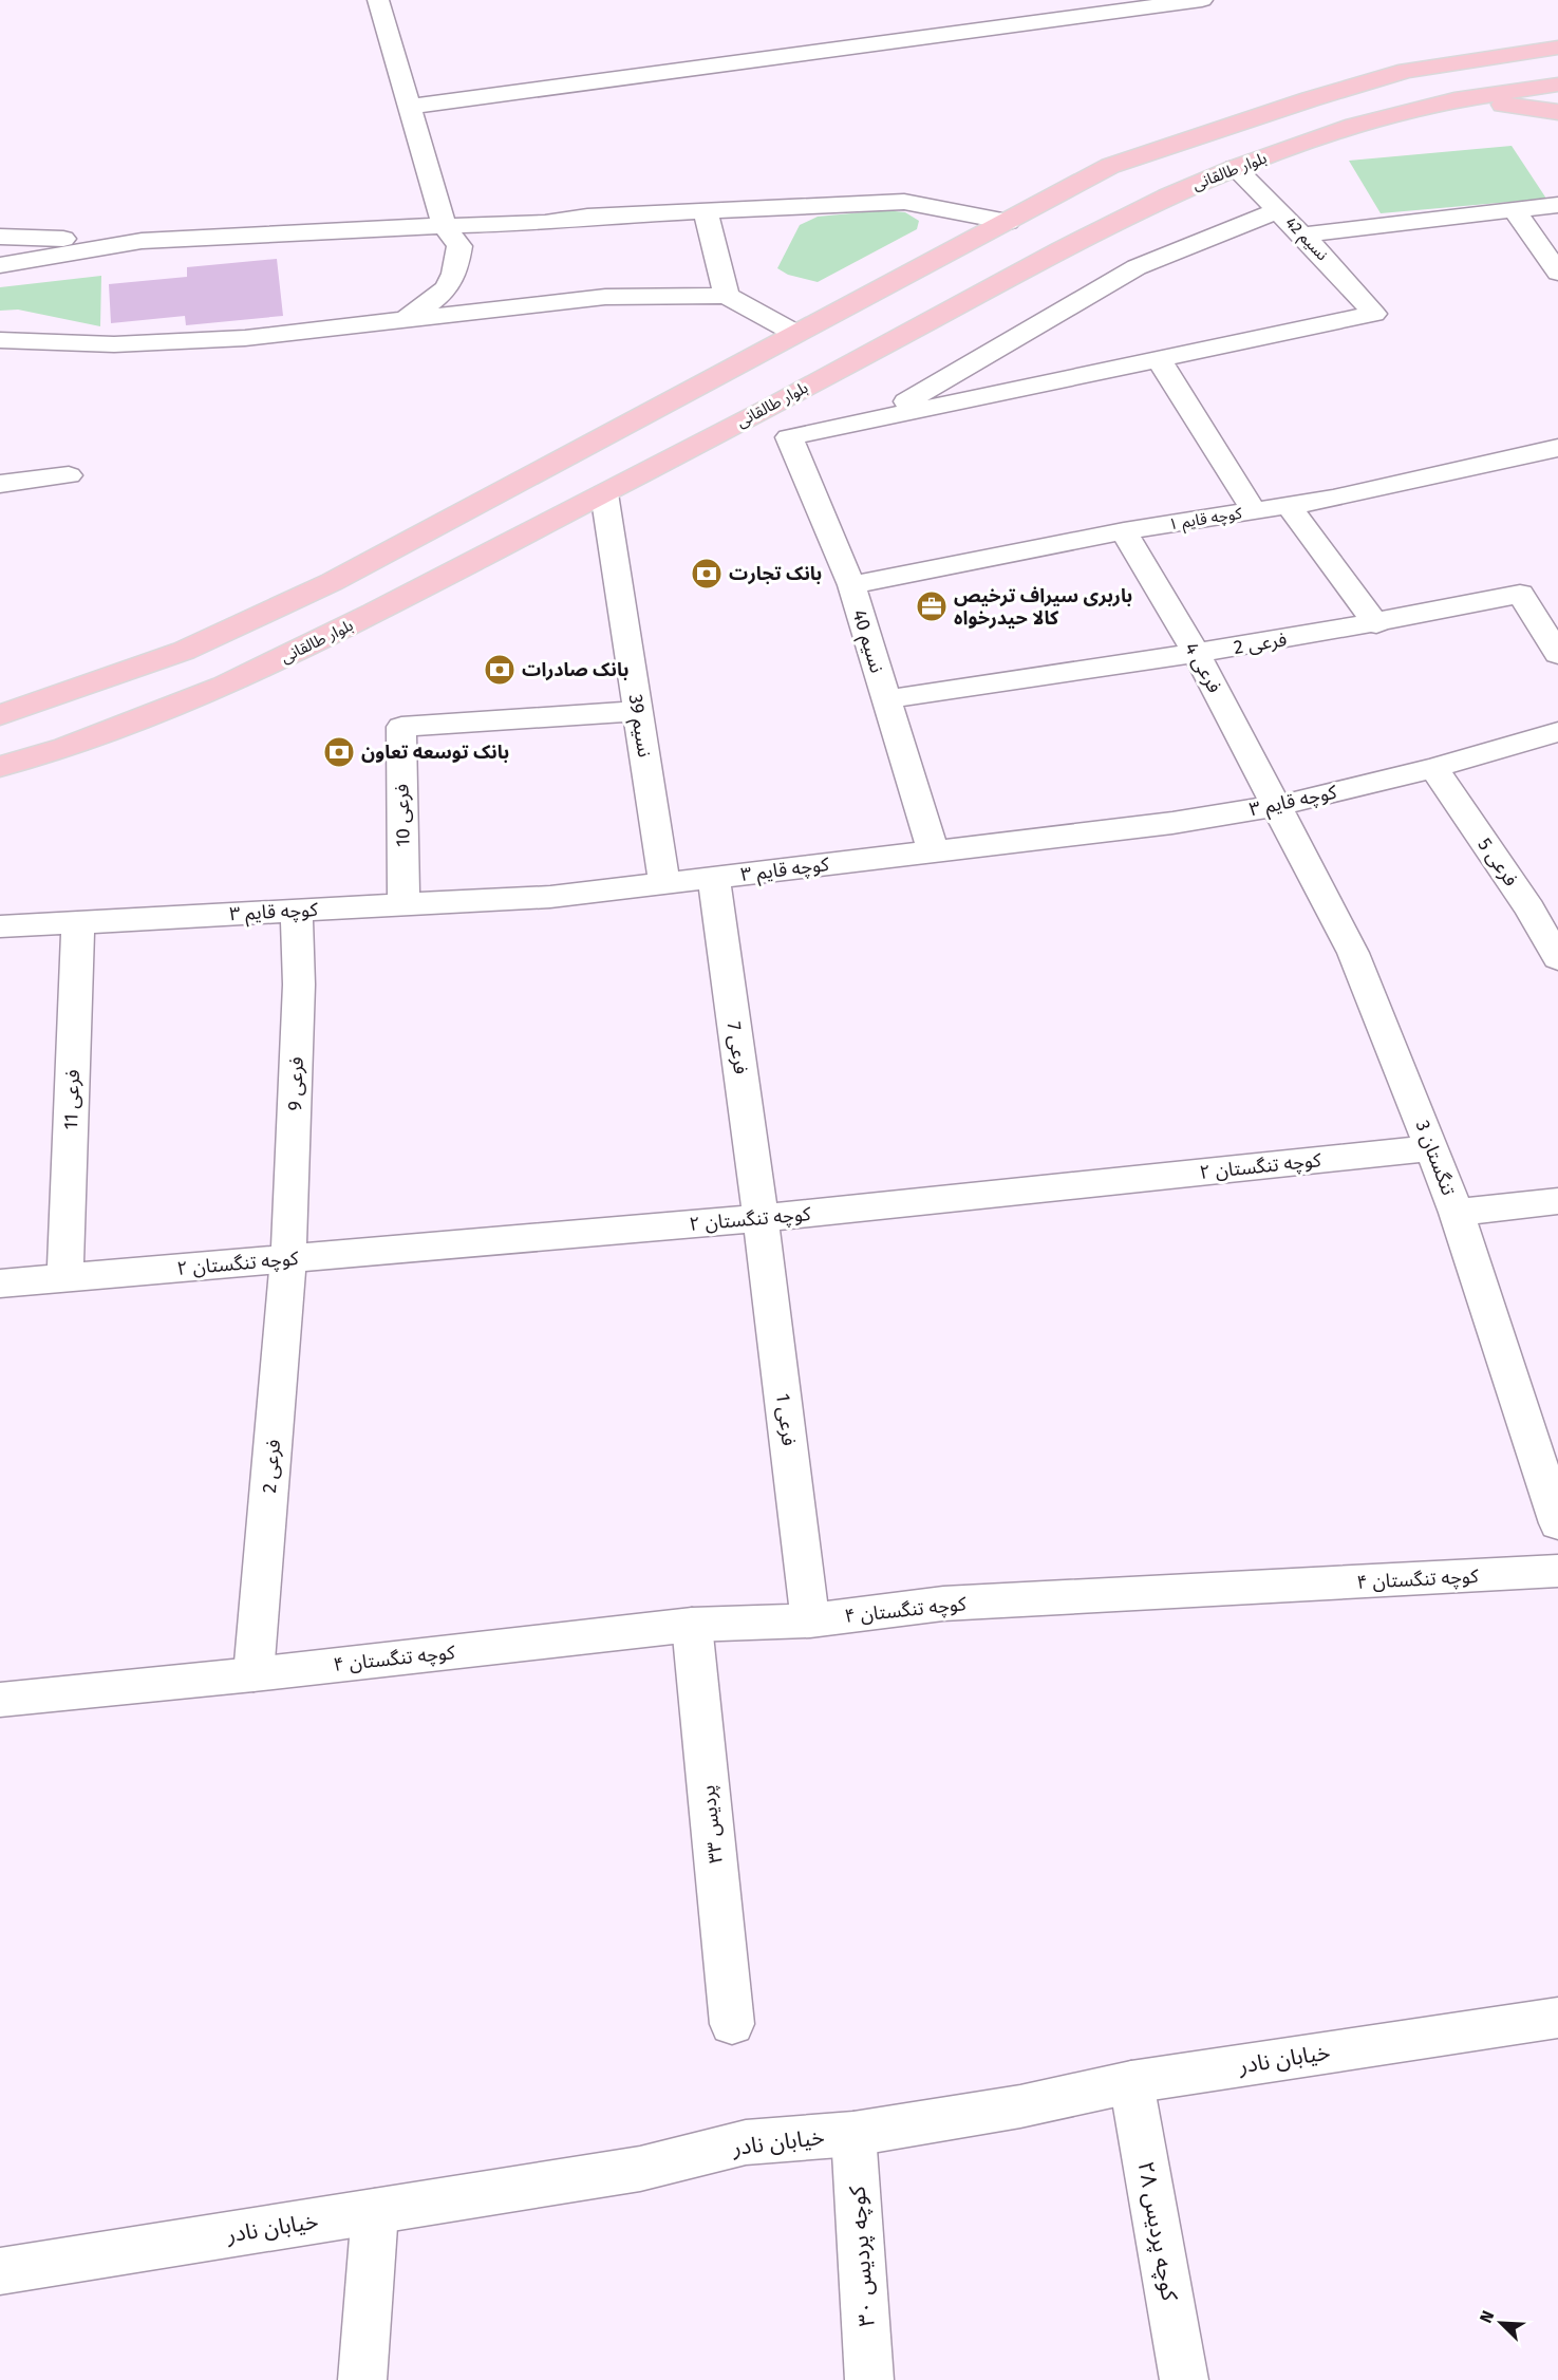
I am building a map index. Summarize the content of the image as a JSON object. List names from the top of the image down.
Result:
{
  "streets": {
    "main road": ["بلوار طالقانی"],
    "street": [
      "نسیم 42",
      "کوچه قایم ۱",
      "نسیم 40",
      "فرعی 2",
      "فرعی 4",
      "نسیم 39",
      "کوچه قایم ۳",
      "فرعی 10",
      "فرعی 5",
      "فرعی 7",
      "فرعی 9",
      "فرعی 11",
      "تنگستان 3",
      "کوچه تنگستان ۲",
      "فرعی 1",
      "کوچه تنگستان ۴",
      "پردیس ۳۳",
      "خیابان نادر",
      "کوچه پردیس ۲۸",
      "کوچه پردیس ۳۰"
    ]
  },
  "crossings": [
    ["بلوار طالقانی", "نسیم 42"],
    ["بلوار طالقانی", "نسیم 39"],
    ["کوچه قایم ۱", "نسیم 40"],
    ["کوچه قایم ۱", "فرعی 4"],
    ["نسیم 40", "فرعی 2"],
    ["نسیم 40", "کوچه قایم ۳"],
    ["فرعی 2", "فرعی 4"],
    ["فرعی 2", "فرعی 9"],
    ["فرعی 2", "کوچه تنگستان ۲"],
    ["فرعی 2", "کوچه تنگستان ۴"],
    ["فرعی 4", "کوچه قایم ۳"],
    ["فرعی 4", "تنگستان 3"],
    ["نسیم 39", "کوچه قایم ۳"],
    ["نسیم 39", "فرعی 10"],
    ["کوچه قایم ۳", "فرعی 10"],
    ["کوچه قایم ۳", "فرعی 5"],
    ["کوچه قایم ۳", "فرعی 7"],
    ["کوچه قایم ۳", "فرعی 9"],
    ["کوچه قایم ۳", "فرعی 11"],
    ["کوچه قایم ۳", "تنگستان 3"],
    ["فرعی 7", "کوچه تنگستان ۲"],
    ["فرعی 7", "فرعی 1"],
    ["فرعی 9", "کوچه تنگستان ۲"],
    ["فرعی 11", "کوچه تنگستان ۲"],
    ["تنگستان 3", "کوچه تنگستان ۲"],
    ["کوچه تنگستان ۲", "فرعی 1"],
    ["فرعی 1", "کوچه تنگستان ۴"],
    ["کوچه تنگستان ۴", "پردیس ۳۳"],
    ["خیابان نادر", "کوچه پردیس ۲۸"],
    ["خیابان نادر", "کوچه پردیس ۳۰"]
  ],
  "places": {
    "bank": ["بانک تجارت", "بانک صادرات", "بانک توسعه تعاون"],
    "office": ["باربری سیراف ترخیص کالا حیدرخواه"]
  },
  "north": "top left"
}
